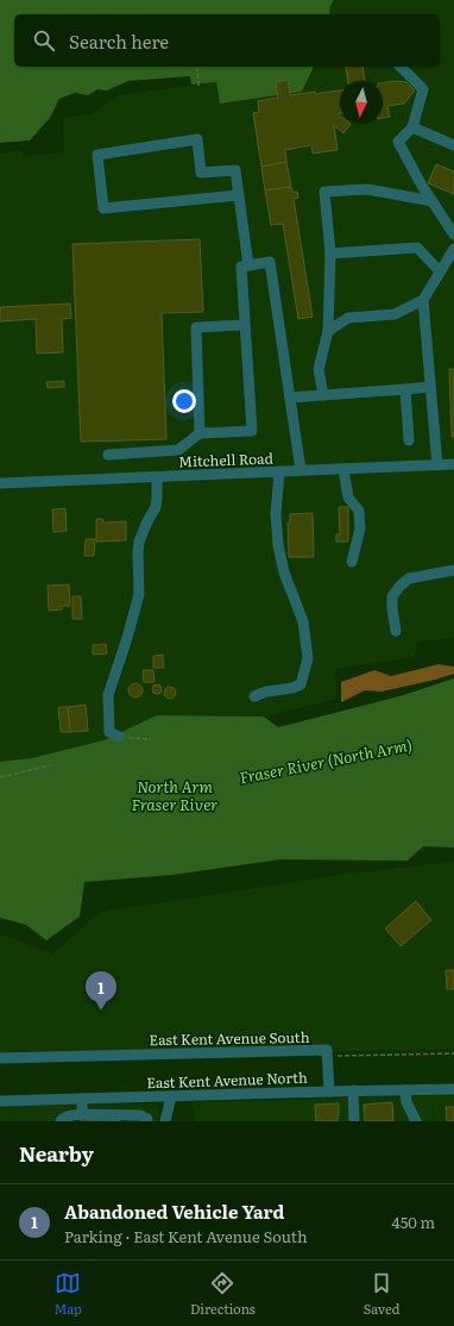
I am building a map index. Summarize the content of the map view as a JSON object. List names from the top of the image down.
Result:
{
  "streets": {
    "street": ["Mitchell Road", "East Kent Avenue South", "East Kent Avenue North"]
  },
  "water": ["Fraser River (North Arm)", "North Arm Fraser River"],
  "north": "bottom",
  "page": {
    "search": "Search here",
    "pins": "1",
    "heading": "Nearby",
    "list": [
      {
        "mark": "1",
        "name": "Abandoned Vehicle Yard",
        "note": "Parking · East Kent Avenue South",
        "value": "450 m"
      }
    ],
    "nav": ["Map", "Directions", "Saved"]
  }
}
